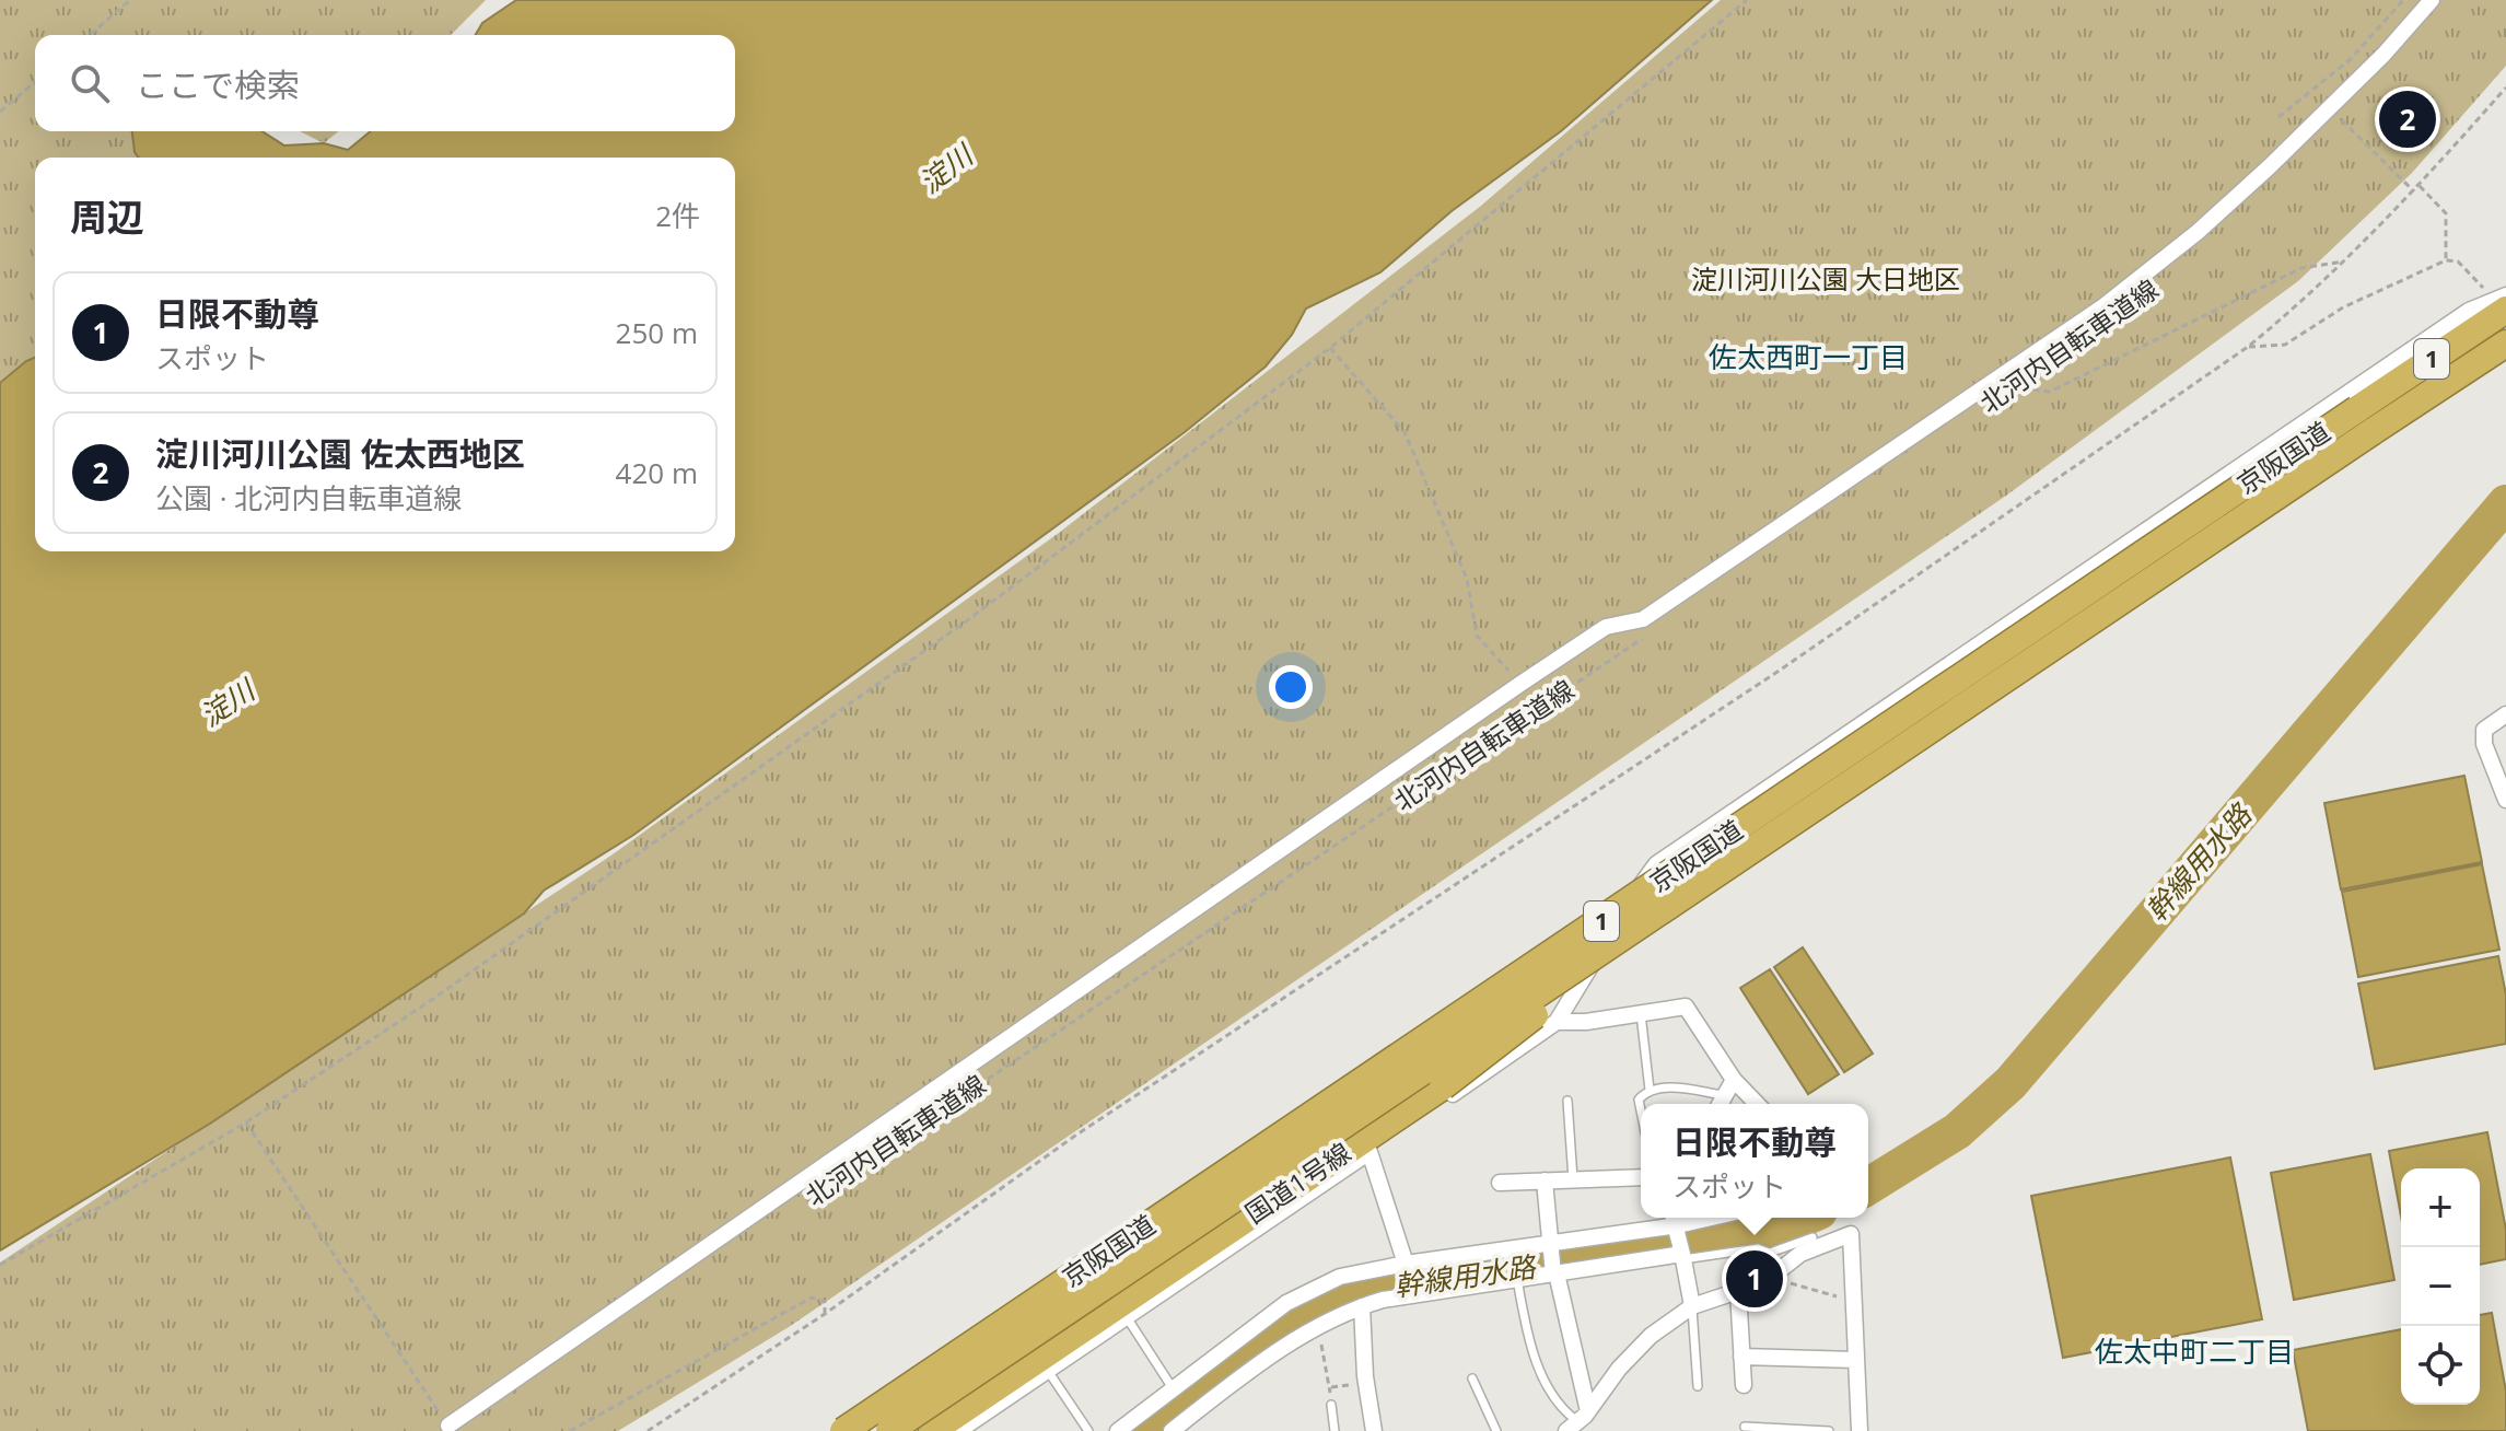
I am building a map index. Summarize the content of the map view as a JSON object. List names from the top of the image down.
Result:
{
  "streets": {
    "highway": ["1", "京阪国道", "国道1号線"],
    "street": ["北河内自転車道線"]
  },
  "crossings": [
    ["京阪国道", "国道1号線"]
  ],
  "districts": ["佐太西町一丁目", "佐太中町二丁目"],
  "water": ["淀川", "幹線用水路"],
  "parks": ["淀川河川公園 大日地区"],
  "page": {
    "search": "ここで検索",
    "pins": ["2", "1"],
    "heading": ["周辺", "2件"],
    "list": [
      {
        "mark": "1",
        "name": "日限不動尊",
        "note": "スポット",
        "value": "250 m"
      },
      {
        "mark": "2",
        "name": "淀川河川公園 佐太西地区",
        "note": "公園 · 北河内自転車道線",
        "value": "420 m"
      }
    ],
    "popup": ["日限不動尊", "スポット"],
    "map_buttons": ["+", "−"]
  }
}
